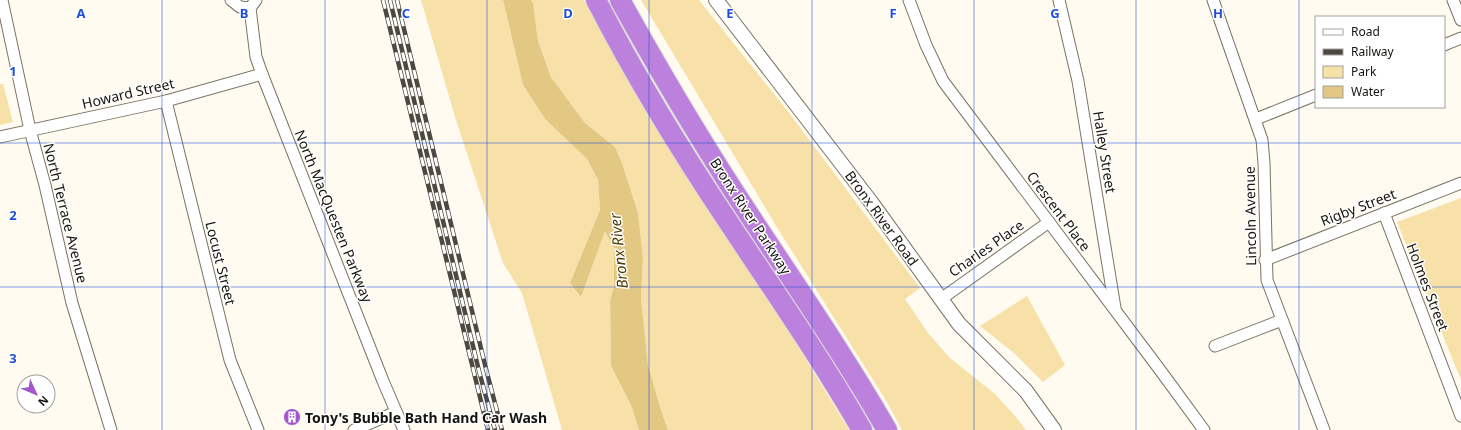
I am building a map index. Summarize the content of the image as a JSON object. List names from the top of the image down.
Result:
{
  "streets": {
    "highway": ["Bronx River Parkway"],
    "street": [
      "Howard Street",
      "Halley Street",
      "Rigby Street",
      "Crescent Place",
      "North Terrace Avenue",
      "North MacQuesten Parkway",
      "Lincoln Avenue",
      "Bronx River Road",
      "Charles Place",
      "Locust Street",
      "Holmes Street"
    ]
  },
  "crossings": [
    ["Howard Street", "North Terrace Avenue"],
    ["Howard Street", "North MacQuesten Parkway"],
    ["Howard Street", "Locust Street"],
    ["Halley Street", "Crescent Place"],
    ["Rigby Street", "Lincoln Avenue"],
    ["Rigby Street", "Holmes Street"],
    ["Crescent Place", "Charles Place"],
    ["Bronx River Road", "Charles Place"]
  ],
  "water": ["Bronx River"],
  "places": {
    "building": ["Tony's Bubble Bath Hand Car Wash"]
  },
  "legend": [
    "Road",
    "Railway",
    "Park",
    "Water"
  ],
  "north": "bottom right",
  "grid": {
    "columns": [
      "A",
      "B",
      "C",
      "D",
      "E",
      "F",
      "G",
      "H"
    ],
    "rows": ["1", "2", "3"]
  }
}
